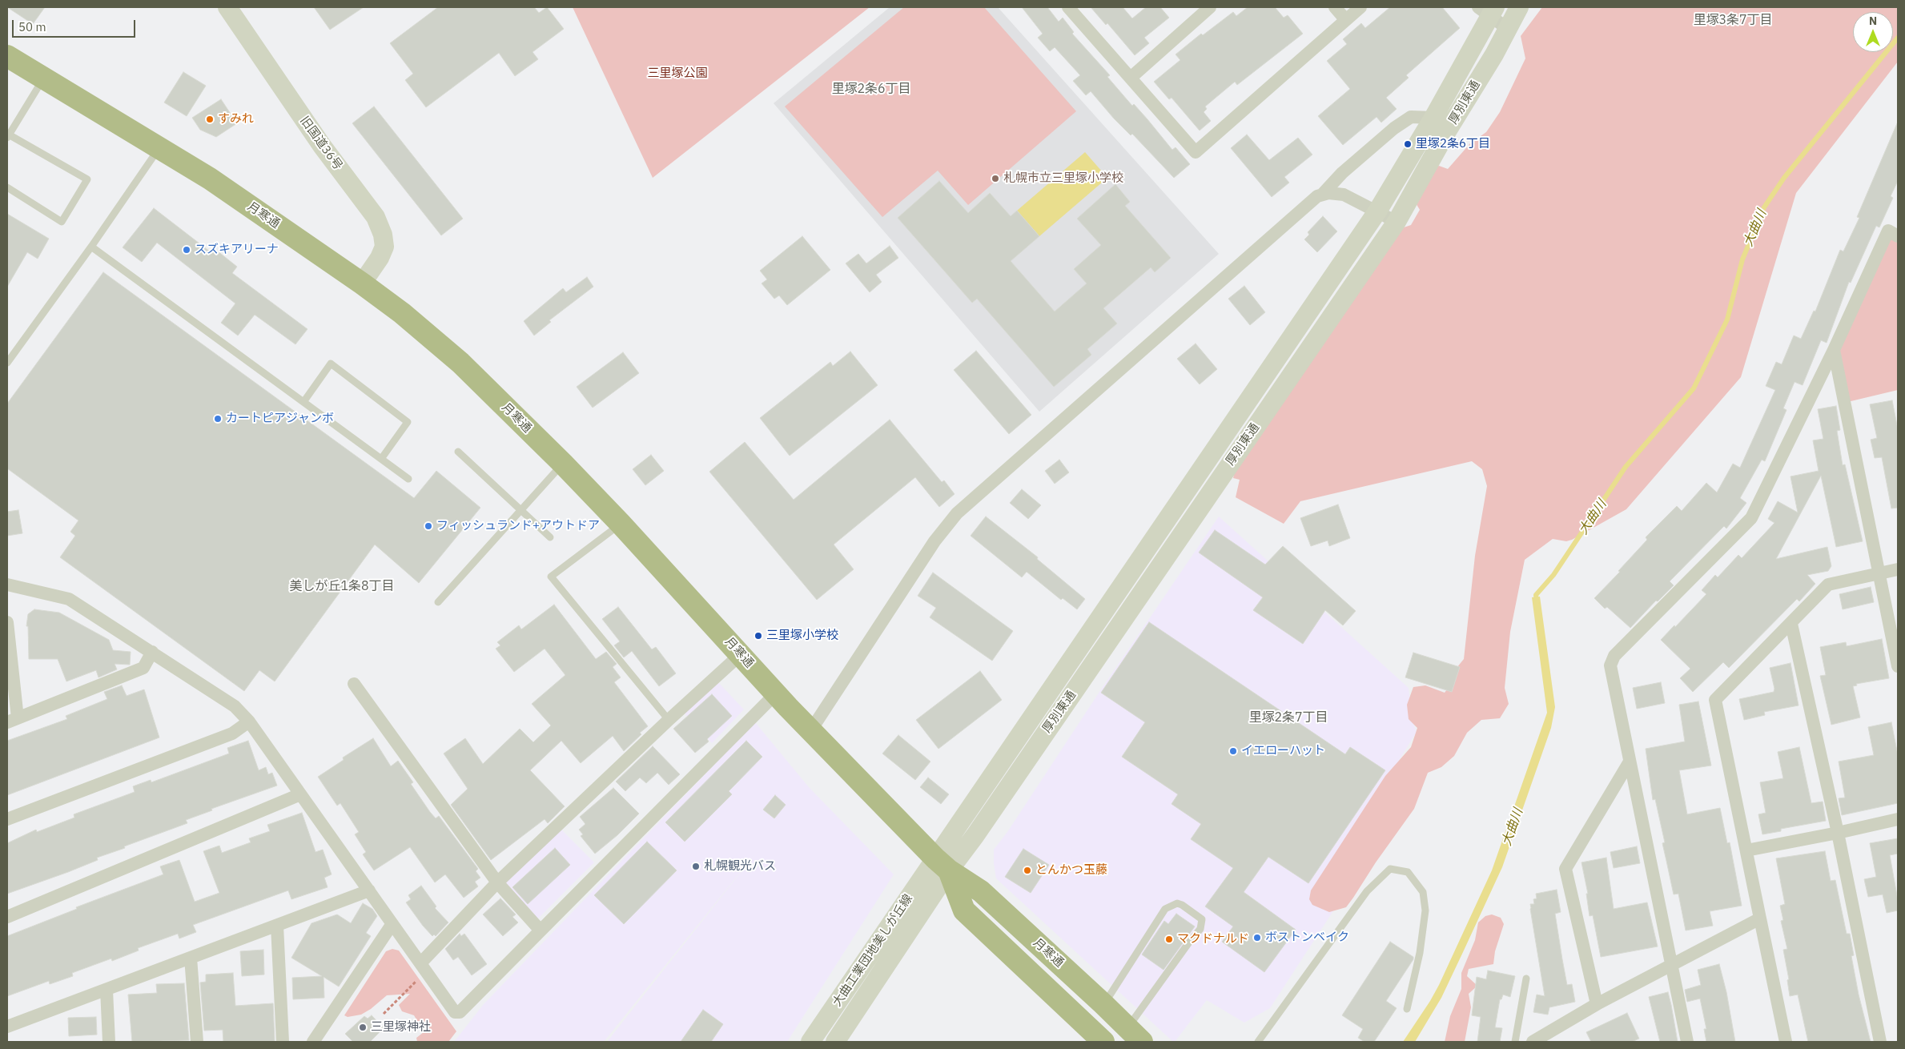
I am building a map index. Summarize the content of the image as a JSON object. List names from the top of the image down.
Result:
{
  "streets": {
    "highway": ["月寒通"],
    "street": ["厚別東通", "旧国道36号", "大曲工業団地美しが丘線"]
  },
  "crossings": [
    ["厚別東通", "月寒通"],
    ["厚別東通", "大曲工業団地美しが丘線"],
    ["旧国道36号", "月寒通"],
    ["月寒通", "大曲工業団地美しが丘線"]
  ],
  "districts": [
    "里塚3条7丁目",
    "里塚2条6丁目",
    "美しが丘1条8丁目",
    "里塚2条7丁目"
  ],
  "water": ["大曲川"],
  "parks": ["三里塚公園"],
  "places": [
    "すみれ",
    "里塚2条6丁目",
    "札幌市立三里塚小学校",
    "スズキアリーナ",
    "カートピアジャンボ",
    "フィッシュランド+アウトドア",
    "三里塚小学校",
    "イエローハット",
    "札幌観光バス",
    "とんかつ玉藤",
    "ボストンベイク",
    "マクドナルド",
    "三里塚神社"
  ],
  "scale_bar": "50 m",
  "north": "top"
}
